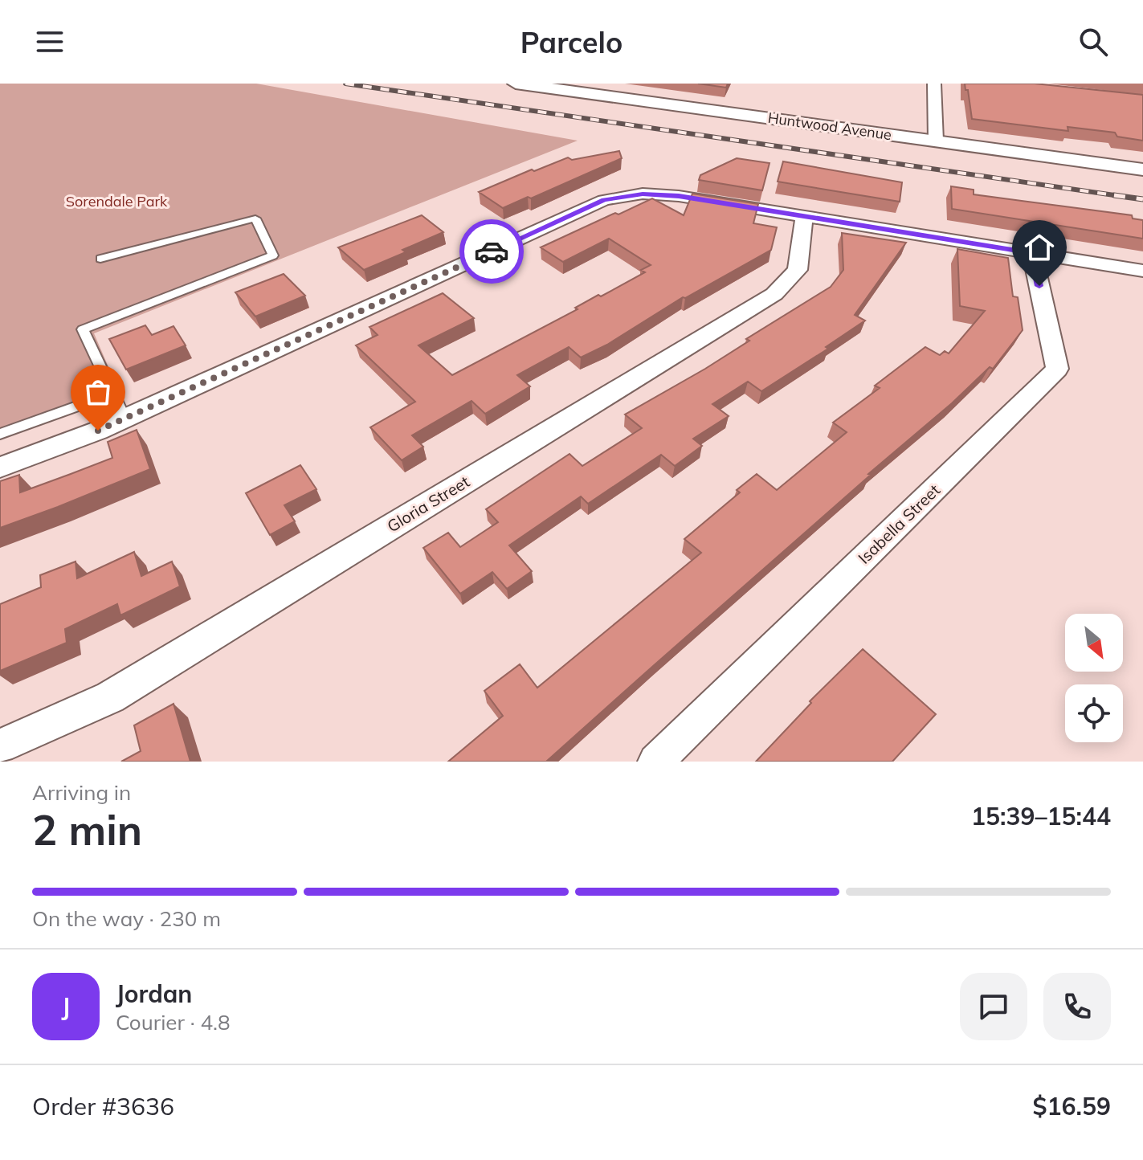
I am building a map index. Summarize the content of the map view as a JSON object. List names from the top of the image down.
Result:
{
  "streets": {
    "street": ["Huntwood Avenue", "Gloria Street", "Isabella Street"]
  },
  "parks": ["Sorendale Park"],
  "north": "bottom right",
  "page": {
    "header": "Parcelo",
    "heading": ["2 min", "Arriving in", "15:39–15:44"],
    "panel": [
      "Jordan",
      "Courier · 4.8",
      "Order #3636",
      "$16.59"
    ],
    "bar": "On the way · 230 m",
    "round": "J"
  }
}
